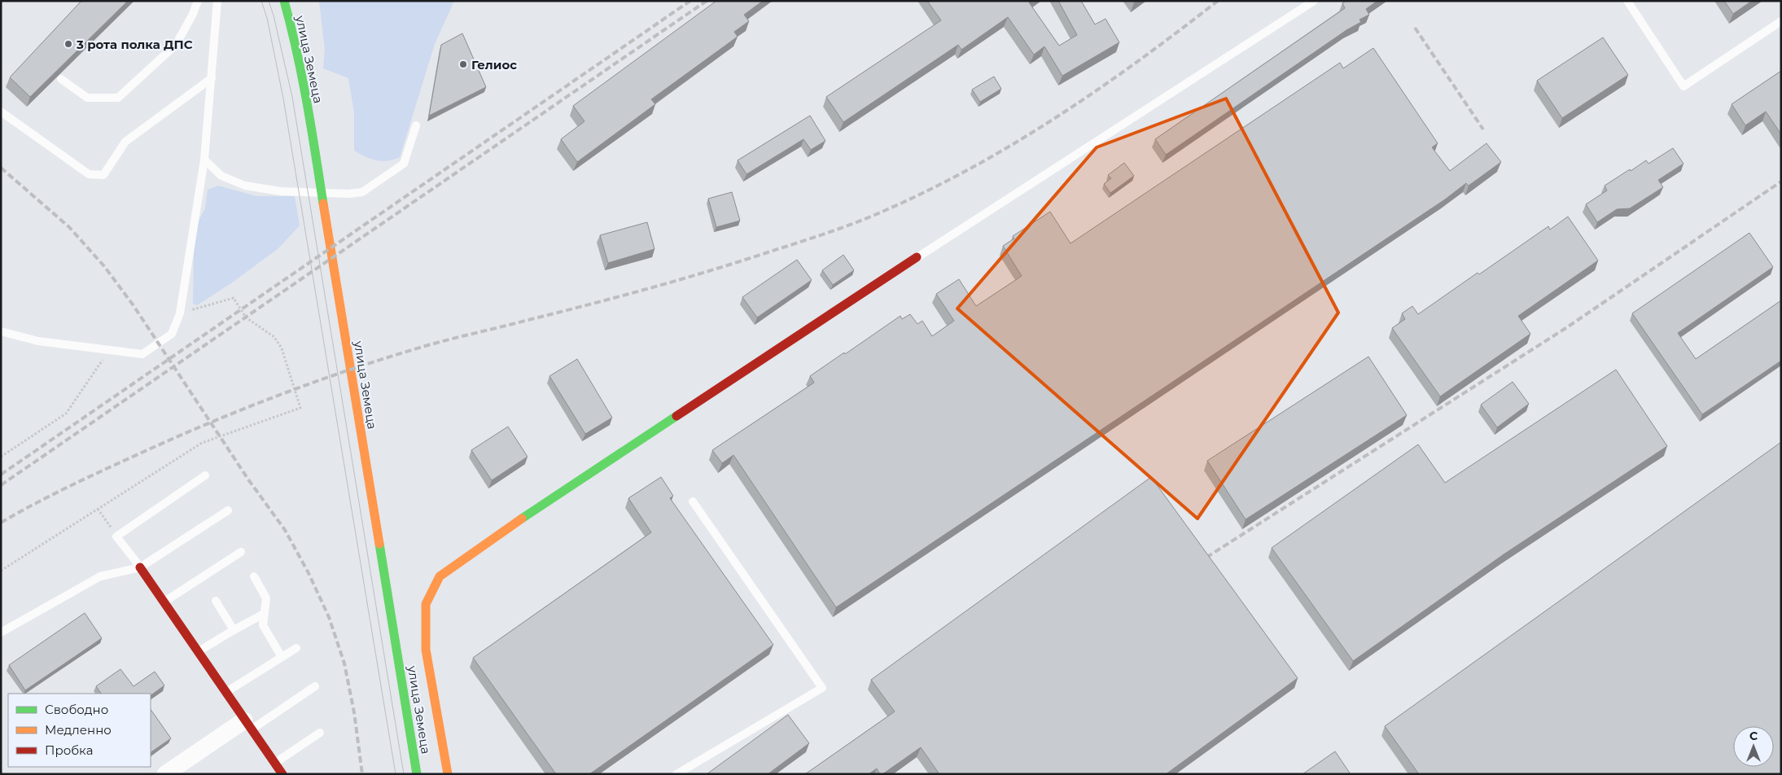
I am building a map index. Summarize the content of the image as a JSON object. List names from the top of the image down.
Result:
{
  "streets": {
    "street": ["улица Земеца"]
  },
  "places": ["3 рота полка ДПС", "Гелиос"],
  "legend": ["Свободно", "Медленно", "Пробка"],
  "north": "top"
}
